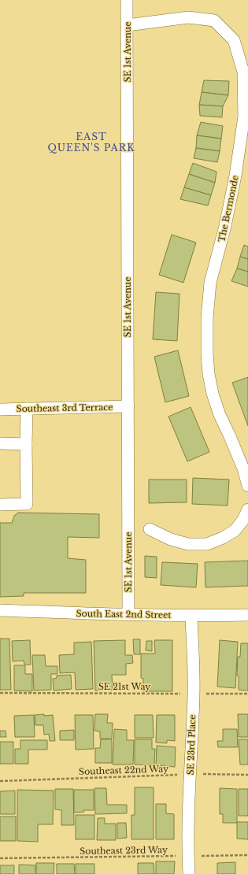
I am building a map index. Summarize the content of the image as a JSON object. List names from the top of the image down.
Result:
{
  "streets": {
    "street": [
      "SE 1st Avenue",
      "The Bermonde",
      "Southeast 3rd Terrace",
      "South East 2nd Street",
      "SE 23rd Place"
    ],
    "path": ["SE 21st Way", "Southeast 22nd Way", "Southeast 23rd Way"]
  },
  "crossings": [
    ["SE 1st Avenue", "The Bermonde"],
    ["SE 1st Avenue", "Southeast 3rd Terrace"],
    ["SE 1st Avenue", "South East 2nd Street"],
    ["South East 2nd Street", "SE 23rd Place"],
    ["SE 21st Way", "SE 23rd Place"],
    ["SE 23rd Place", "Southeast 22nd Way"],
    ["SE 23rd Place", "Southeast 23rd Way"]
  ],
  "districts": ["EAST QUEEN'S PARK"]
}
